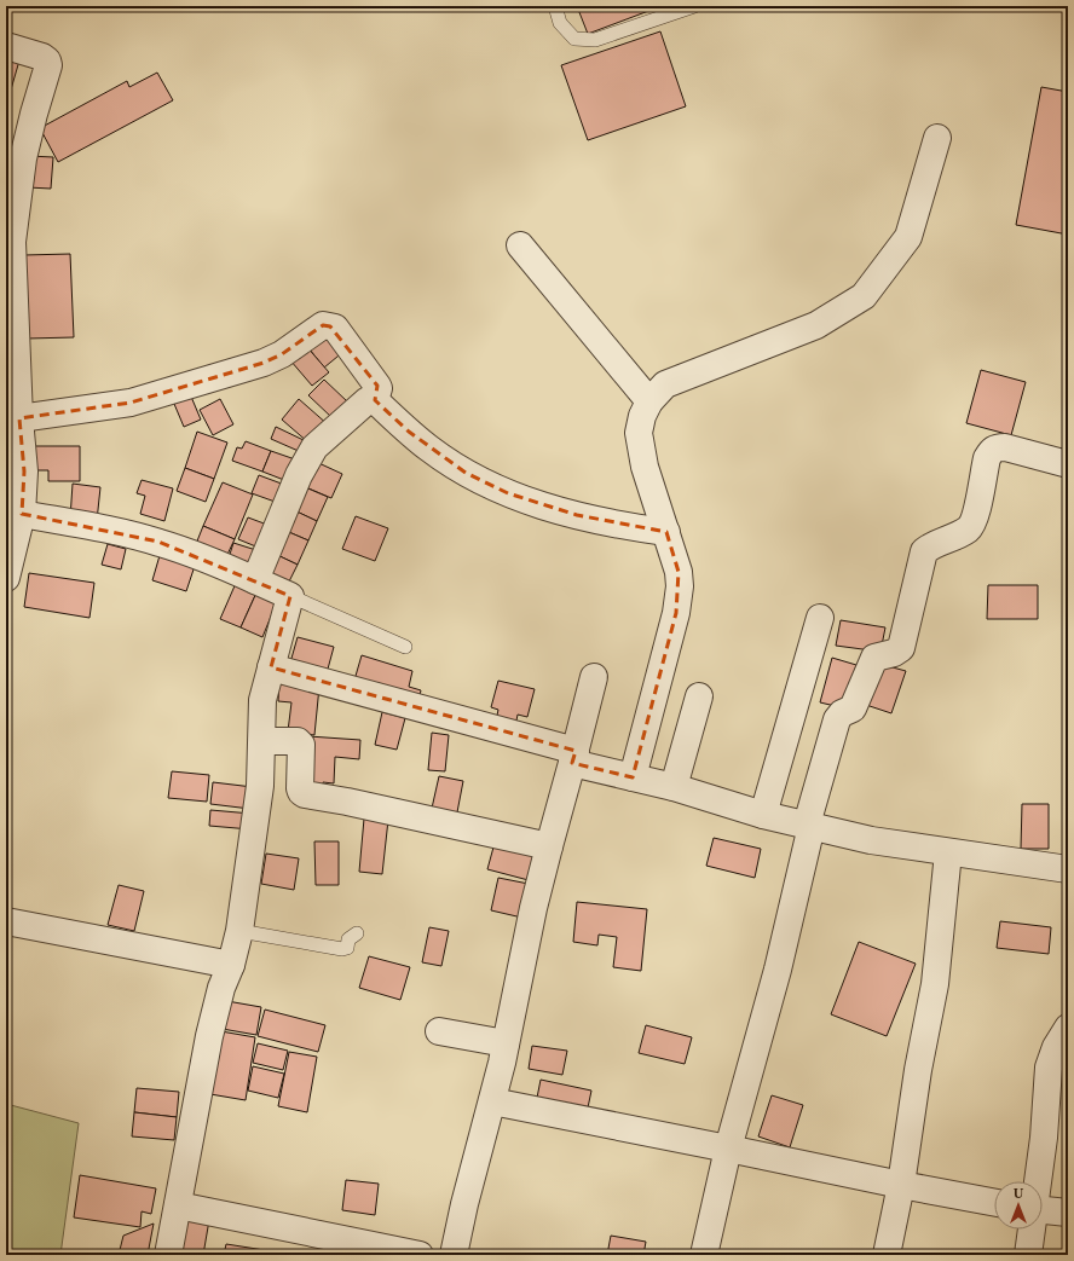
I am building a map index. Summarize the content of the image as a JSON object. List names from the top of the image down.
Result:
{
  "north": "top"
}
